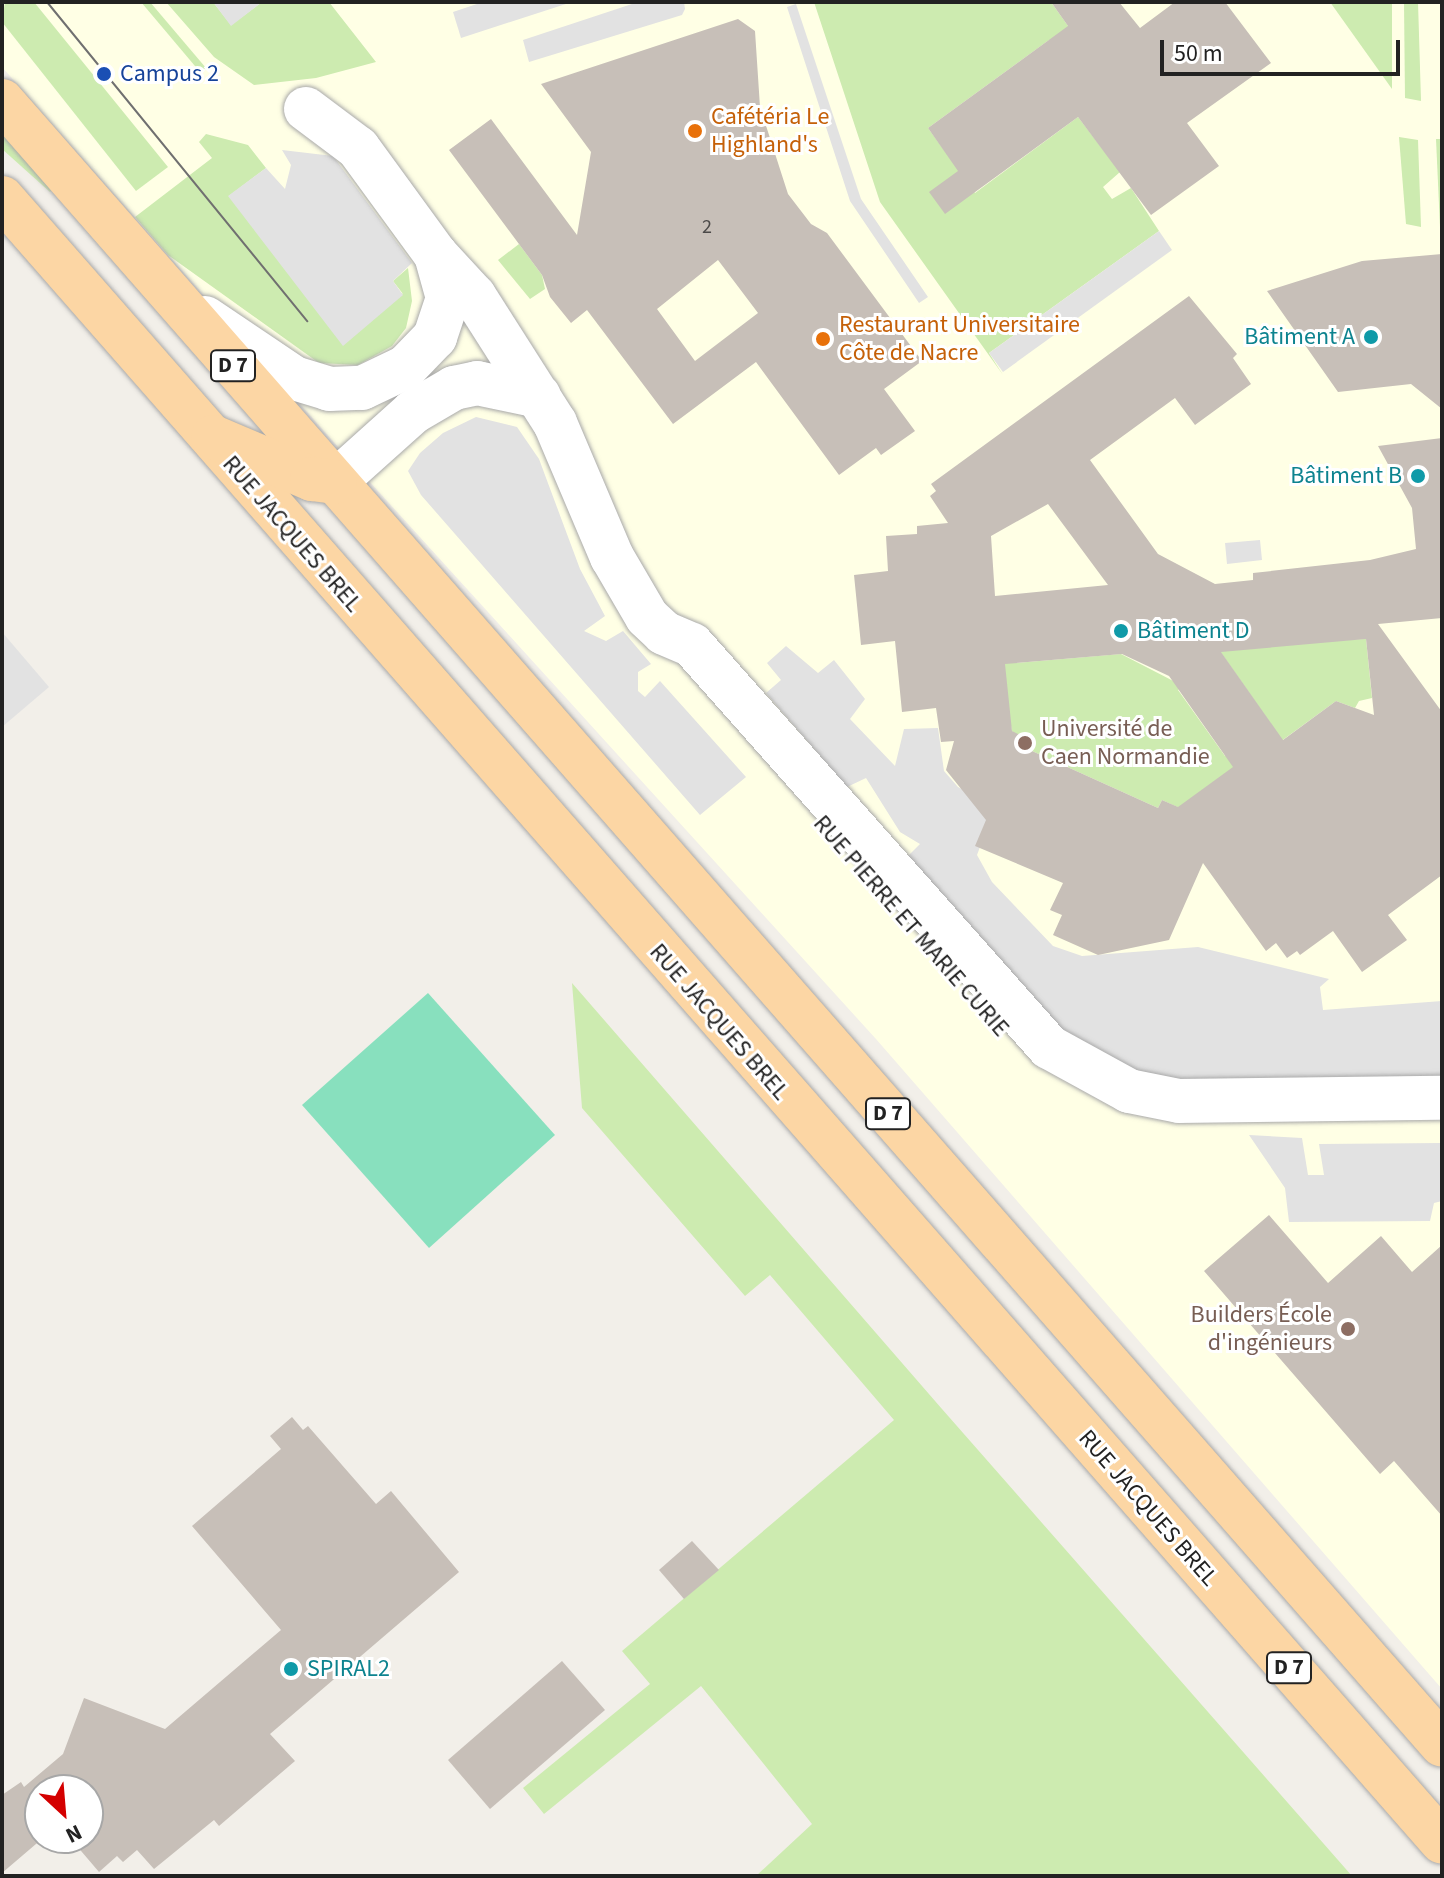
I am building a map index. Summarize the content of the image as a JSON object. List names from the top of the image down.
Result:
{
  "streets": {
    "main road": ["D 7", "RUE JACQUES BREL"],
    "street": ["RUE PIERRE ET MARIE CURIE"]
  },
  "places": [
    "Campus 2",
    "Cafétéria Le Highland's",
    "Bâtiment A",
    "Restaurant Universitaire Côte de Nacre",
    "Bâtiment B",
    "Bâtiment D",
    "Université de Caen Normandie",
    "Builders École d'ingénieurs",
    "SPIRAL2"
  ],
  "house_numbers": ["2"],
  "scale_bar": "50 m",
  "north": "bottom right"
}
